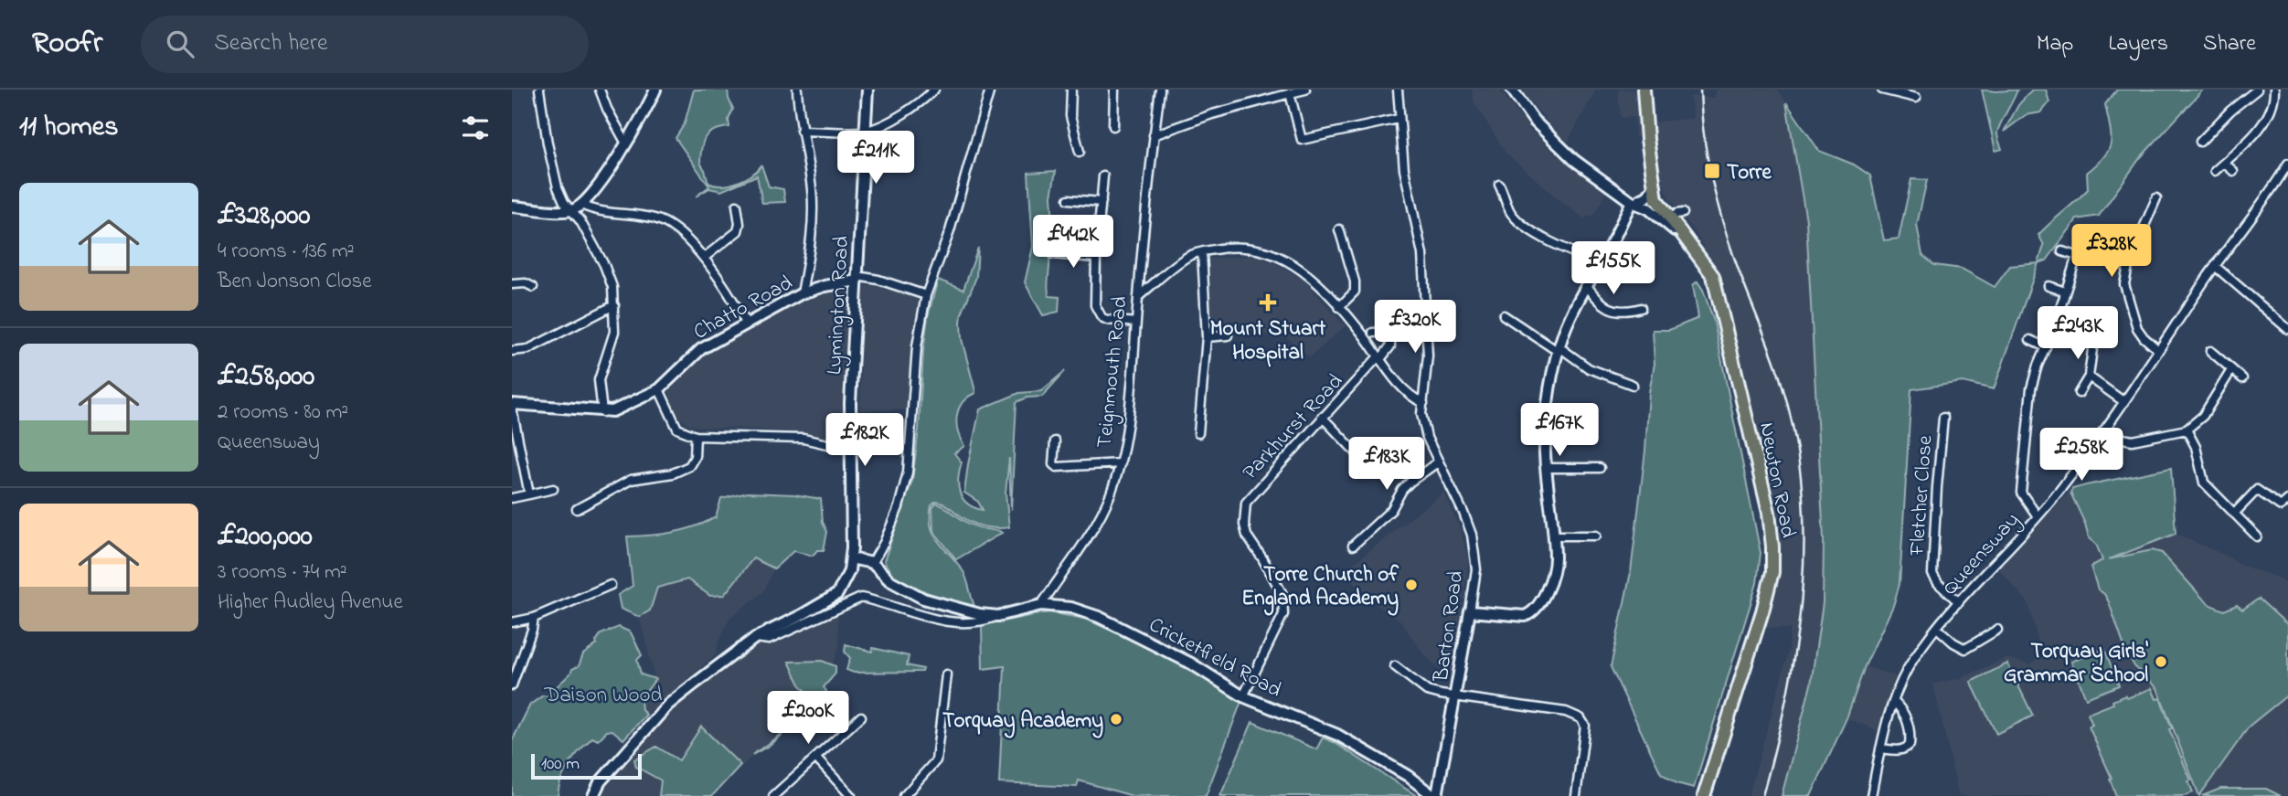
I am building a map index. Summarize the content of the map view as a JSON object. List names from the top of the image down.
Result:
{
  "streets": {
    "main road": ["Newton Road"],
    "street": [
      "Lymington Road",
      "Chatto Road",
      "Teignmouth Road",
      "Parkhurst Road",
      "Fletcher Close",
      "Queensway",
      "Barton Road",
      "Cricketfield Road"
    ]
  },
  "crossings": [
    ["Lymington Road", "Chatto Road"],
    ["Teignmouth Road", "Cricketfield Road"],
    ["Parkhurst Road", "Cricketfield Road"],
    ["Fletcher Close", "Queensway"],
    ["Barton Road", "Cricketfield Road"]
  ],
  "parks": ["Daison Wood"],
  "places": {
    "transit": ["Torre"],
    "health": ["Mount Stuart Hospital"],
    "other": ["Torre Church of England Academy", "Torquay Girls' Grammar School", "Torquay Academy"]
  },
  "scale_bar": "100 m",
  "page": {
    "header": "Roofr",
    "search": "Search here",
    "nav": ["Map", "Layers", "Share"],
    "heading": "11 homes",
    "price": [
      "£211K",
      "£442K",
      "£328K",
      "£155K",
      "£320K",
      "£243K",
      "£167K",
      "£182K",
      "£258K",
      "£183K",
      "£200K"
    ],
    "list": [
      {
        "name": "£328,000",
        "note": "4 rooms · 136 m² · Ben Jonson Close"
      },
      {
        "name": "£258,000",
        "note": "2 rooms · 80 m² · Queensway"
      },
      {
        "name": "£200,000",
        "note": "3 rooms · 74 m² · Higher Audley Avenue"
      }
    ],
    "scale": "100 m"
  }
}
